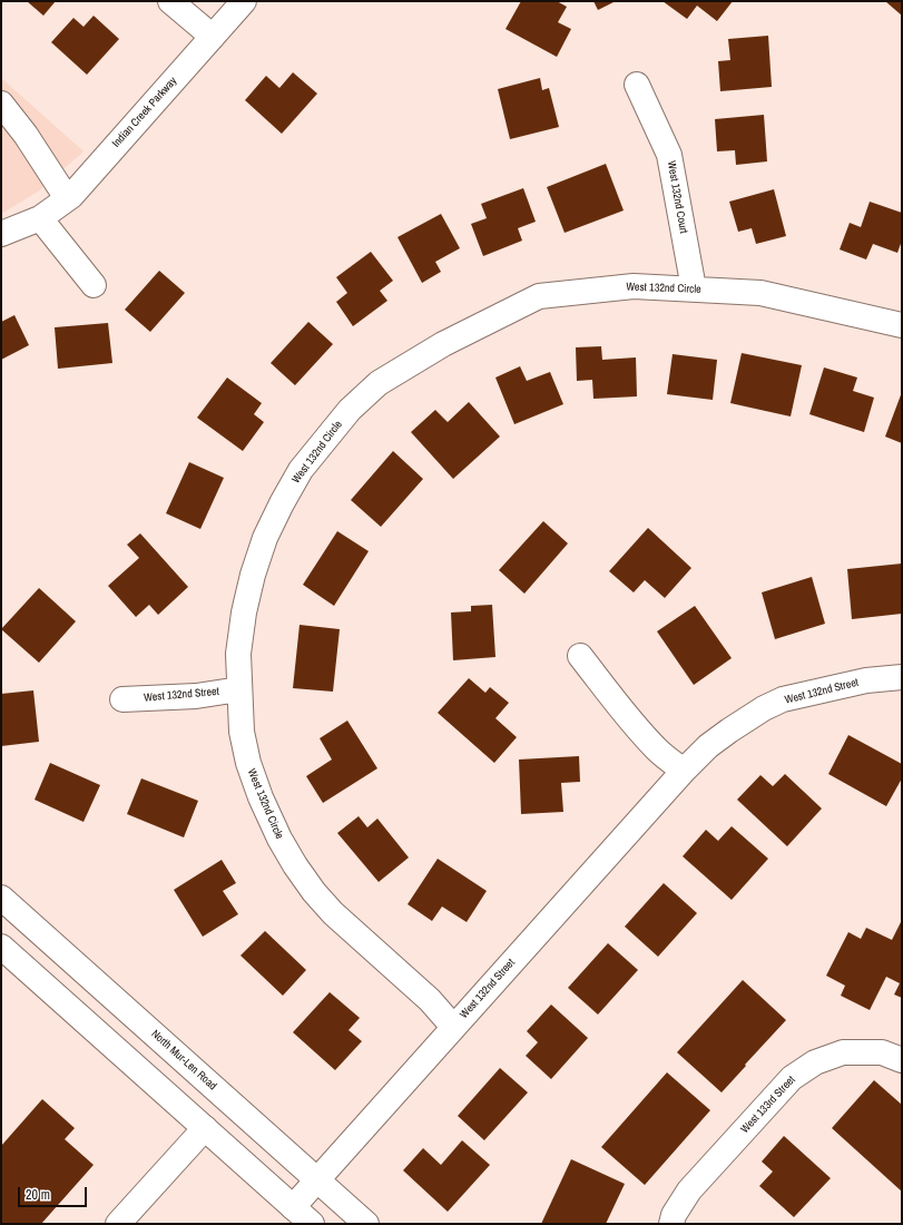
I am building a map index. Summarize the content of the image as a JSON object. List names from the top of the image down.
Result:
{
  "streets": {
    "street": [
      "Indian Creek Parkway",
      "West 132nd Court",
      "West 132nd Circle",
      "West 132nd Street",
      "North Mur-Len Road",
      "West 133rd Street"
    ]
  },
  "crossings": [
    ["West 132nd Court", "West 132nd Circle"],
    ["West 132nd Circle", "West 132nd Street"],
    ["West 132nd Street", "North Mur-Len Road"]
  ],
  "scale_bar": "20 m"
}
